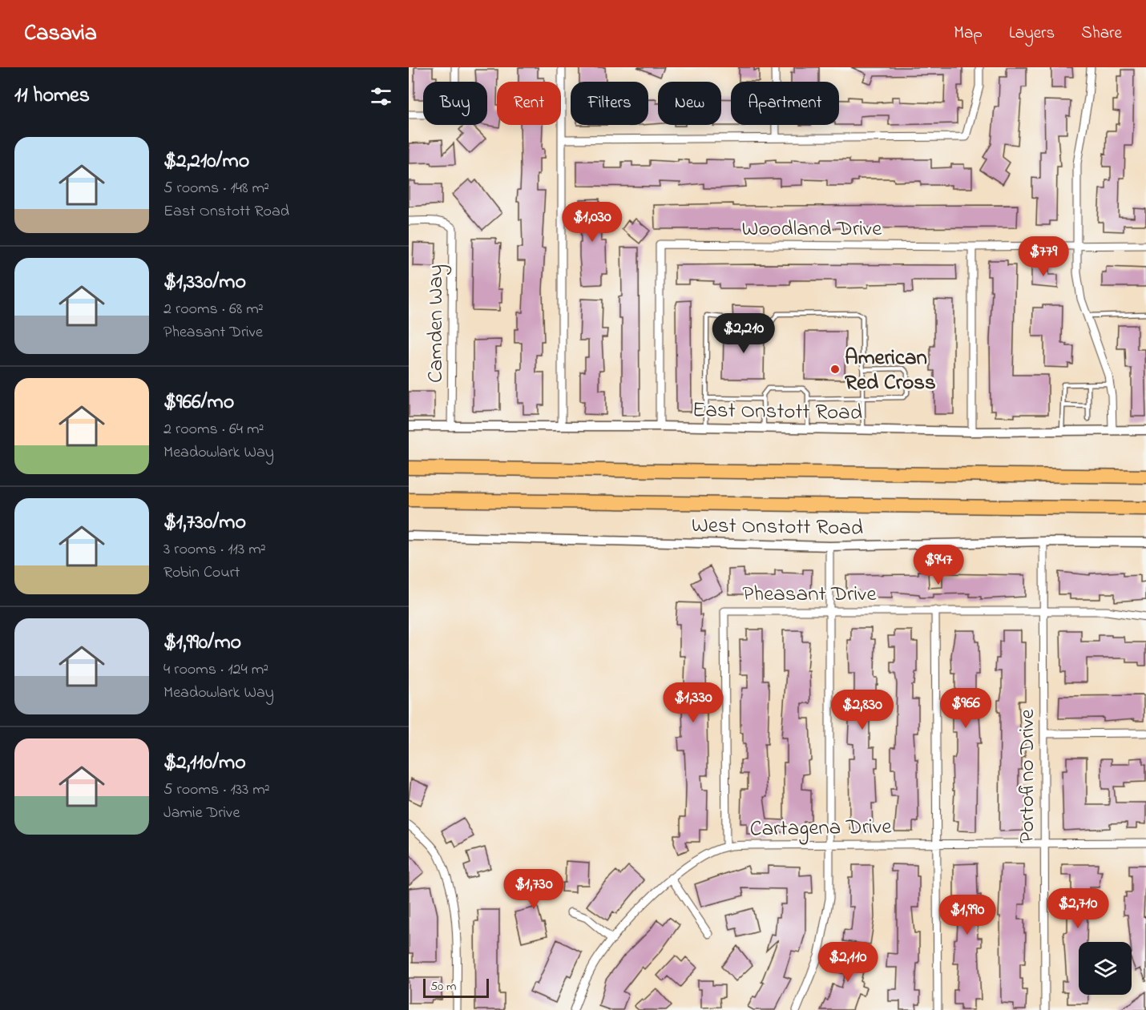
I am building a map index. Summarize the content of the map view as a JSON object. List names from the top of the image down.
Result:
{
  "streets": {
    "street": [
      "Woodland Drive",
      "Camden Way",
      "East Onstott Road",
      "West Onstott Road",
      "Pheasant Drive",
      "Portofino Drive",
      "Cartagena Drive"
    ]
  },
  "crossings": [
    ["Woodland Drive", "East Onstott Road"],
    ["Camden Way", "East Onstott Road"],
    ["West Onstott Road", "Portofino Drive"],
    ["Pheasant Drive", "Portofino Drive"],
    ["Pheasant Drive", "Cartagena Drive"],
    ["Portofino Drive", "Cartagena Drive"]
  ],
  "places": ["American Red Cross"],
  "scale_bar": "50 m",
  "page": {
    "header": "Casavia",
    "nav": ["Map", "Layers", "Share"],
    "heading": "11 homes",
    "chip": [
      "Buy",
      "Rent",
      "Filters",
      "New",
      "Apartment"
    ],
    "list": [
      {
        "name": "$2,210/mo",
        "note": "5 rooms · 148 m² · East Onstott Road"
      },
      {
        "name": "$1,330/mo",
        "note": "2 rooms · 68 m² · Pheasant Drive"
      },
      {
        "name": "$966/mo",
        "note": "2 rooms · 64 m² · Meadowlark Way"
      },
      {
        "name": "$1,730/mo",
        "note": "3 rooms · 113 m² · Robin Court"
      },
      {
        "name": "$1,990/mo",
        "note": "4 rooms · 124 m² · Meadowlark Way"
      },
      {
        "name": "$2,110/mo",
        "note": "5 rooms · 133 m² · Jamie Drive"
      }
    ],
    "price": [
      "$1,030",
      "$779",
      "$2,210",
      "$947",
      "$1,330",
      "$966",
      "$2,830",
      "$1,730",
      "$2,710",
      "$1,990",
      "$2,110"
    ],
    "scale": "50 m"
  }
}
